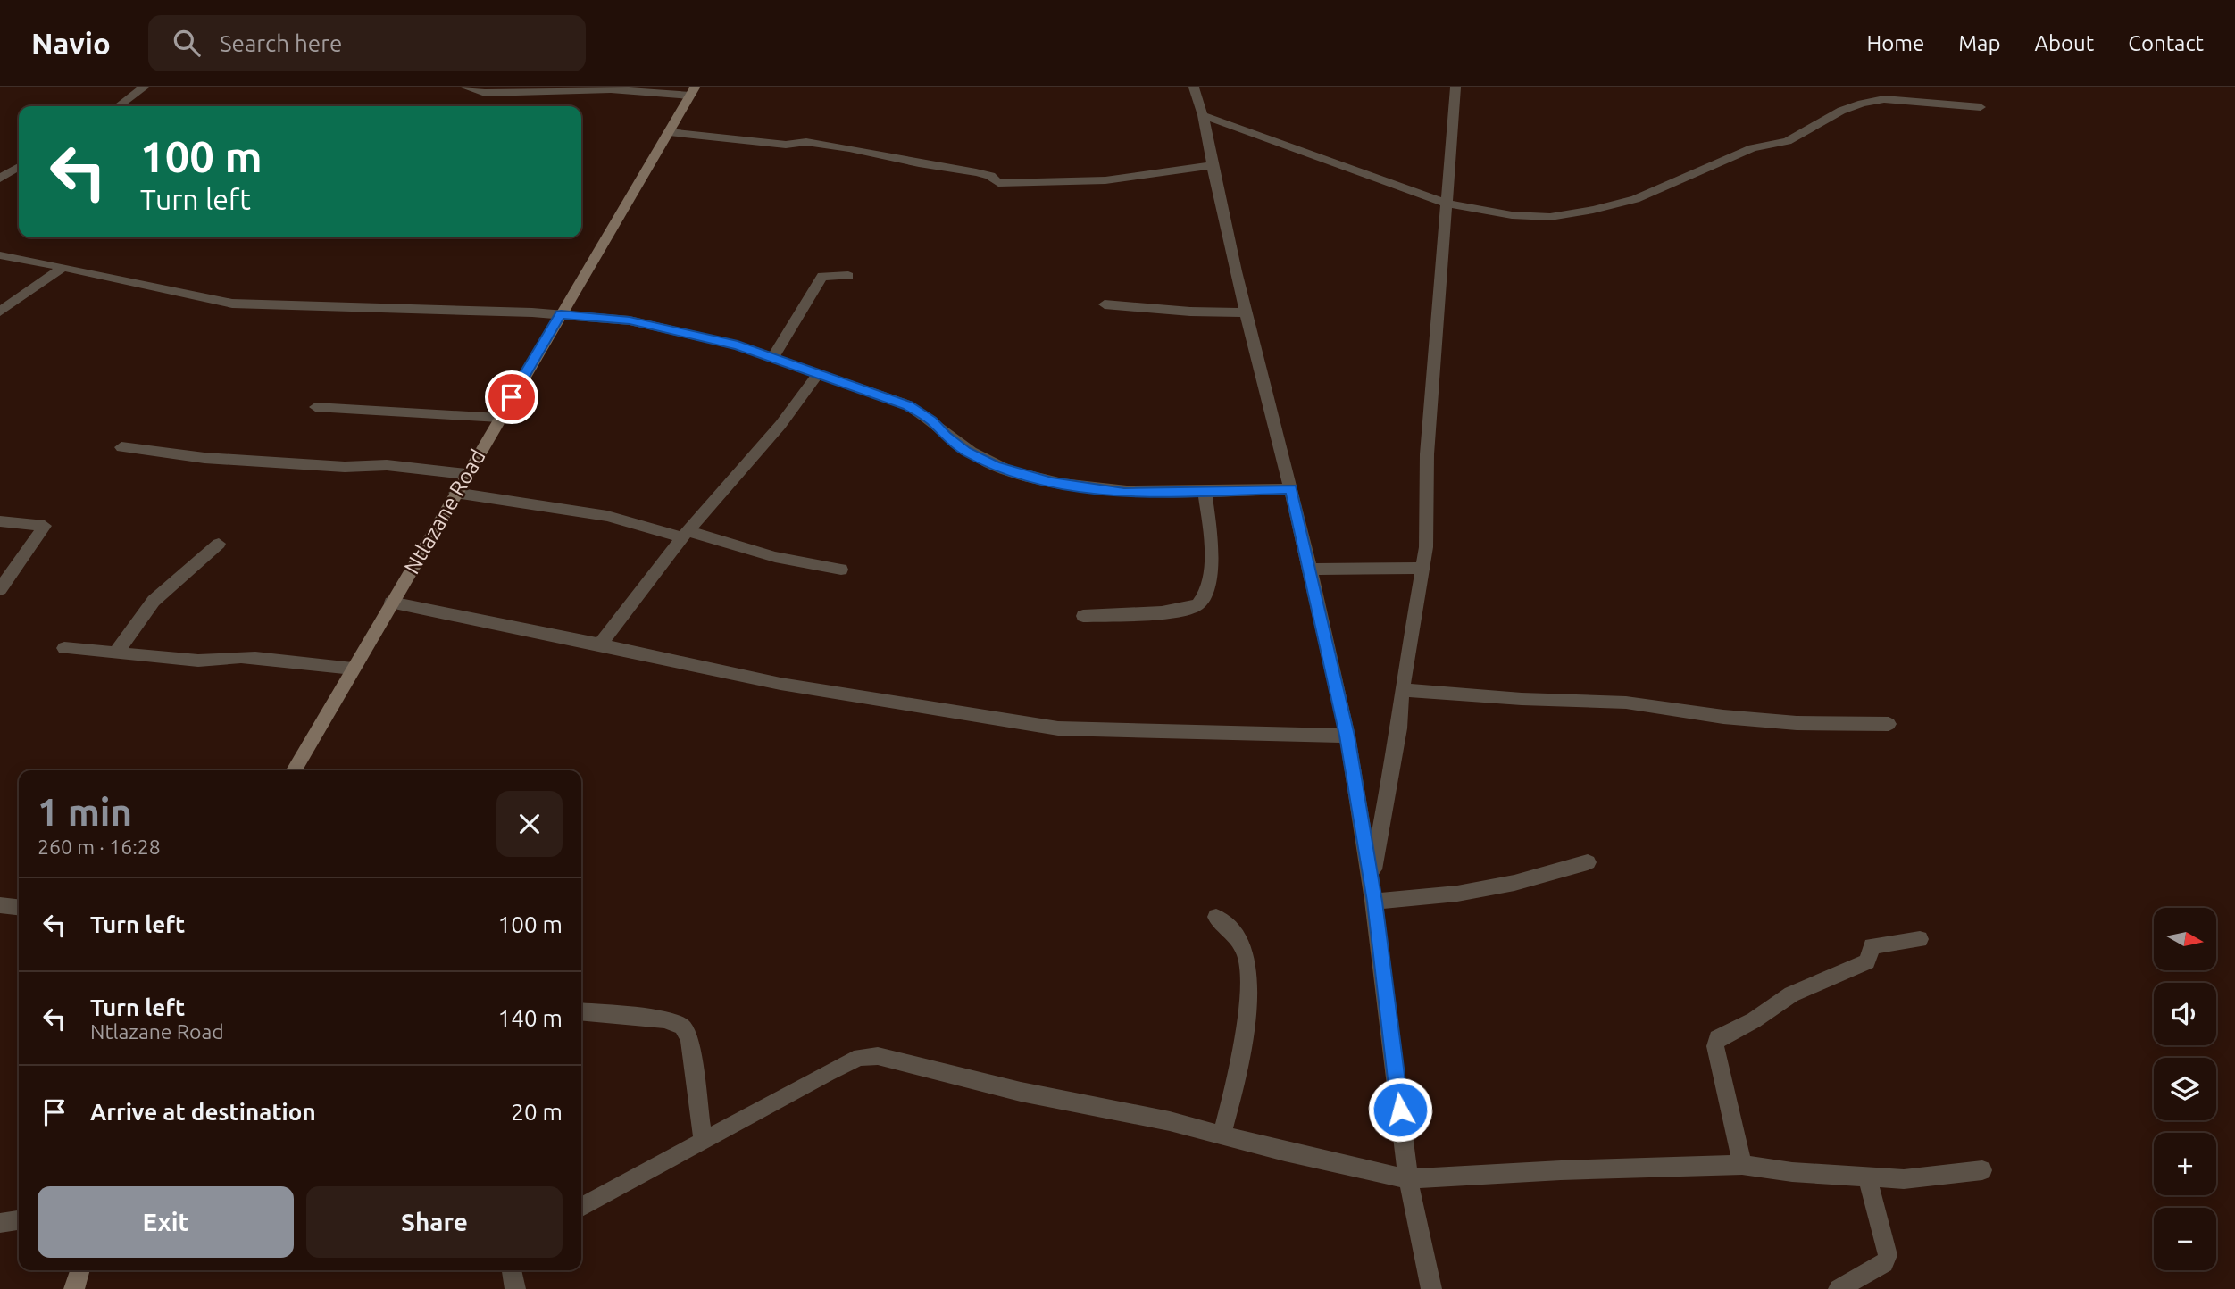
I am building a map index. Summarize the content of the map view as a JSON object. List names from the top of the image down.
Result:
{
  "streets": {
    "street": ["Ntlazane Road"]
  },
  "north": "right",
  "page": {
    "header": "Navio",
    "search": "Search here",
    "nav": [
      "Home",
      "Map",
      "About",
      "Contact"
    ],
    "turn": ["100 m", "Turn left"],
    "heading": ["1 min", "260 m · 16:28"],
    "list": [
      {
        "name": "Turn left",
        "value": "100 m"
      },
      {
        "name": "Turn left",
        "note": "Ntlazane Road",
        "value": "140 m"
      },
      {
        "name": "Arrive at destination",
        "value": "20 m"
      }
    ],
    "map_buttons": ["+", "−"],
    "buttons": ["Exit", "Share"]
  }
}
